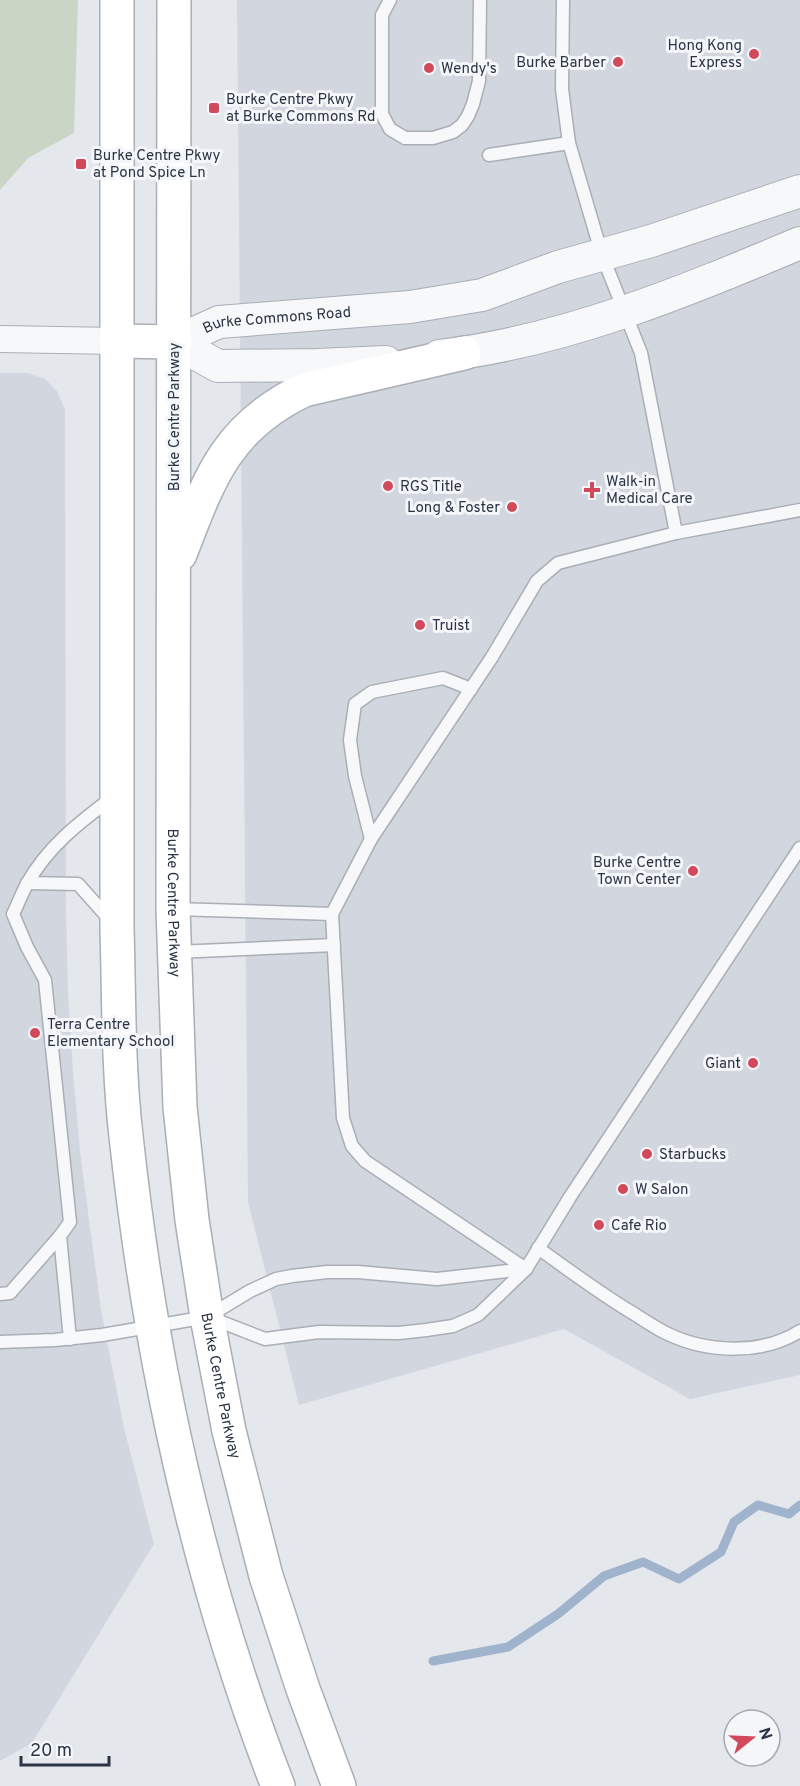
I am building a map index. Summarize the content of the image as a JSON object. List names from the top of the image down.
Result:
{
  "streets": {
    "main road": ["Burke Centre Parkway"],
    "street": ["Burke Commons Road"]
  },
  "crossings": [
    ["Burke Commons Road", "Burke Centre Parkway"]
  ],
  "places": {
    "other": [
      "Hong Kong Express",
      "Burke Barber",
      "Wendy's",
      "RGS Title",
      "Long & Foster",
      "Truist",
      "Burke Centre Town Center",
      "Terra Centre Elementary School",
      "Giant",
      "Starbucks",
      "W Salon",
      "Cafe Rio"
    ],
    "transit": ["Burke Centre Pkwy at Burke Commons Rd", "Burke Centre Pkwy at Pond Spice Ln"],
    "health": ["Walk-in Medical Care"]
  },
  "scale_bar": "20 m",
  "north": "right"
}
